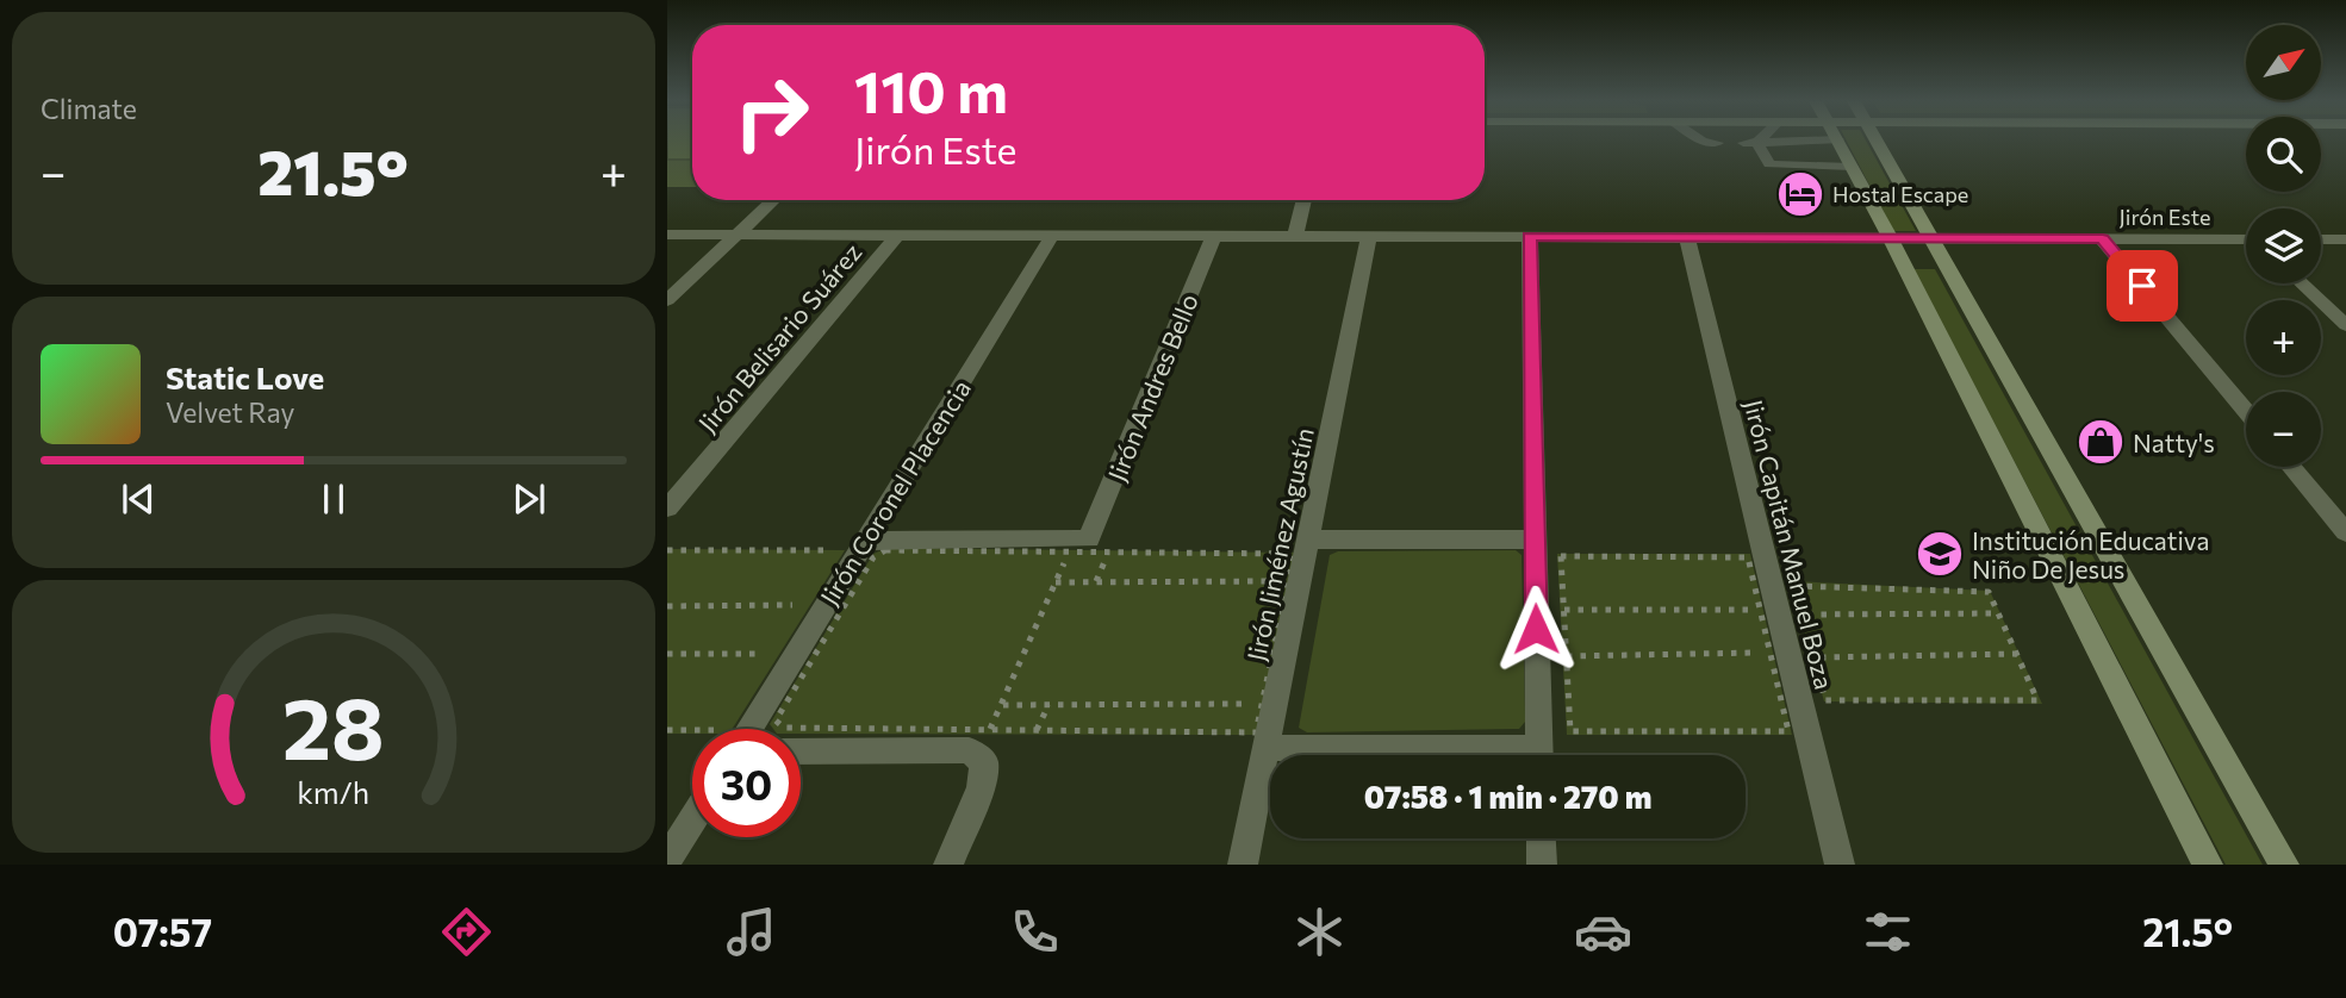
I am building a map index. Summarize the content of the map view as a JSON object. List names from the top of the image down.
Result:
{
  "streets": {
    "street": [
      "Jirón Este",
      "Jirón Belisario Suárez",
      "Jirón Andres Bello",
      "Jirón Coronel Placencia",
      "Jirón Jiménez Agustín",
      "Jirón Capitán Manuel Boza"
    ]
  },
  "crossings": [
    ["Jirón Este", "Jirón Belisario Suárez"],
    ["Jirón Este", "Jirón Andres Bello"],
    ["Jirón Este", "Jirón Coronel Placencia"],
    ["Jirón Este", "Jirón Jiménez Agustín"],
    ["Jirón Este", "Jirón Capitán Manuel Boza"]
  ],
  "places": {
    "hotel": ["Hostal Escape"],
    "shop": ["Natty's"],
    "school or university": ["Institución Educativa Niño De Jesus"]
  },
  "north": "top right",
  "page": {
    "tile": "Climate",
    "map_buttons": ["+", "−"],
    "turn": ["110 m", "Jirón Este"],
    "heat": ["−", "21.5°", "+"],
    "song": ["Static Love", "Velvet Ray"],
    "limit": "30",
    "trip": "07:58 · 1 min · 270 m",
    "tabs": ["07:57", "21.5°"],
    "gauge": ["28", "km/h"]
  }
}
